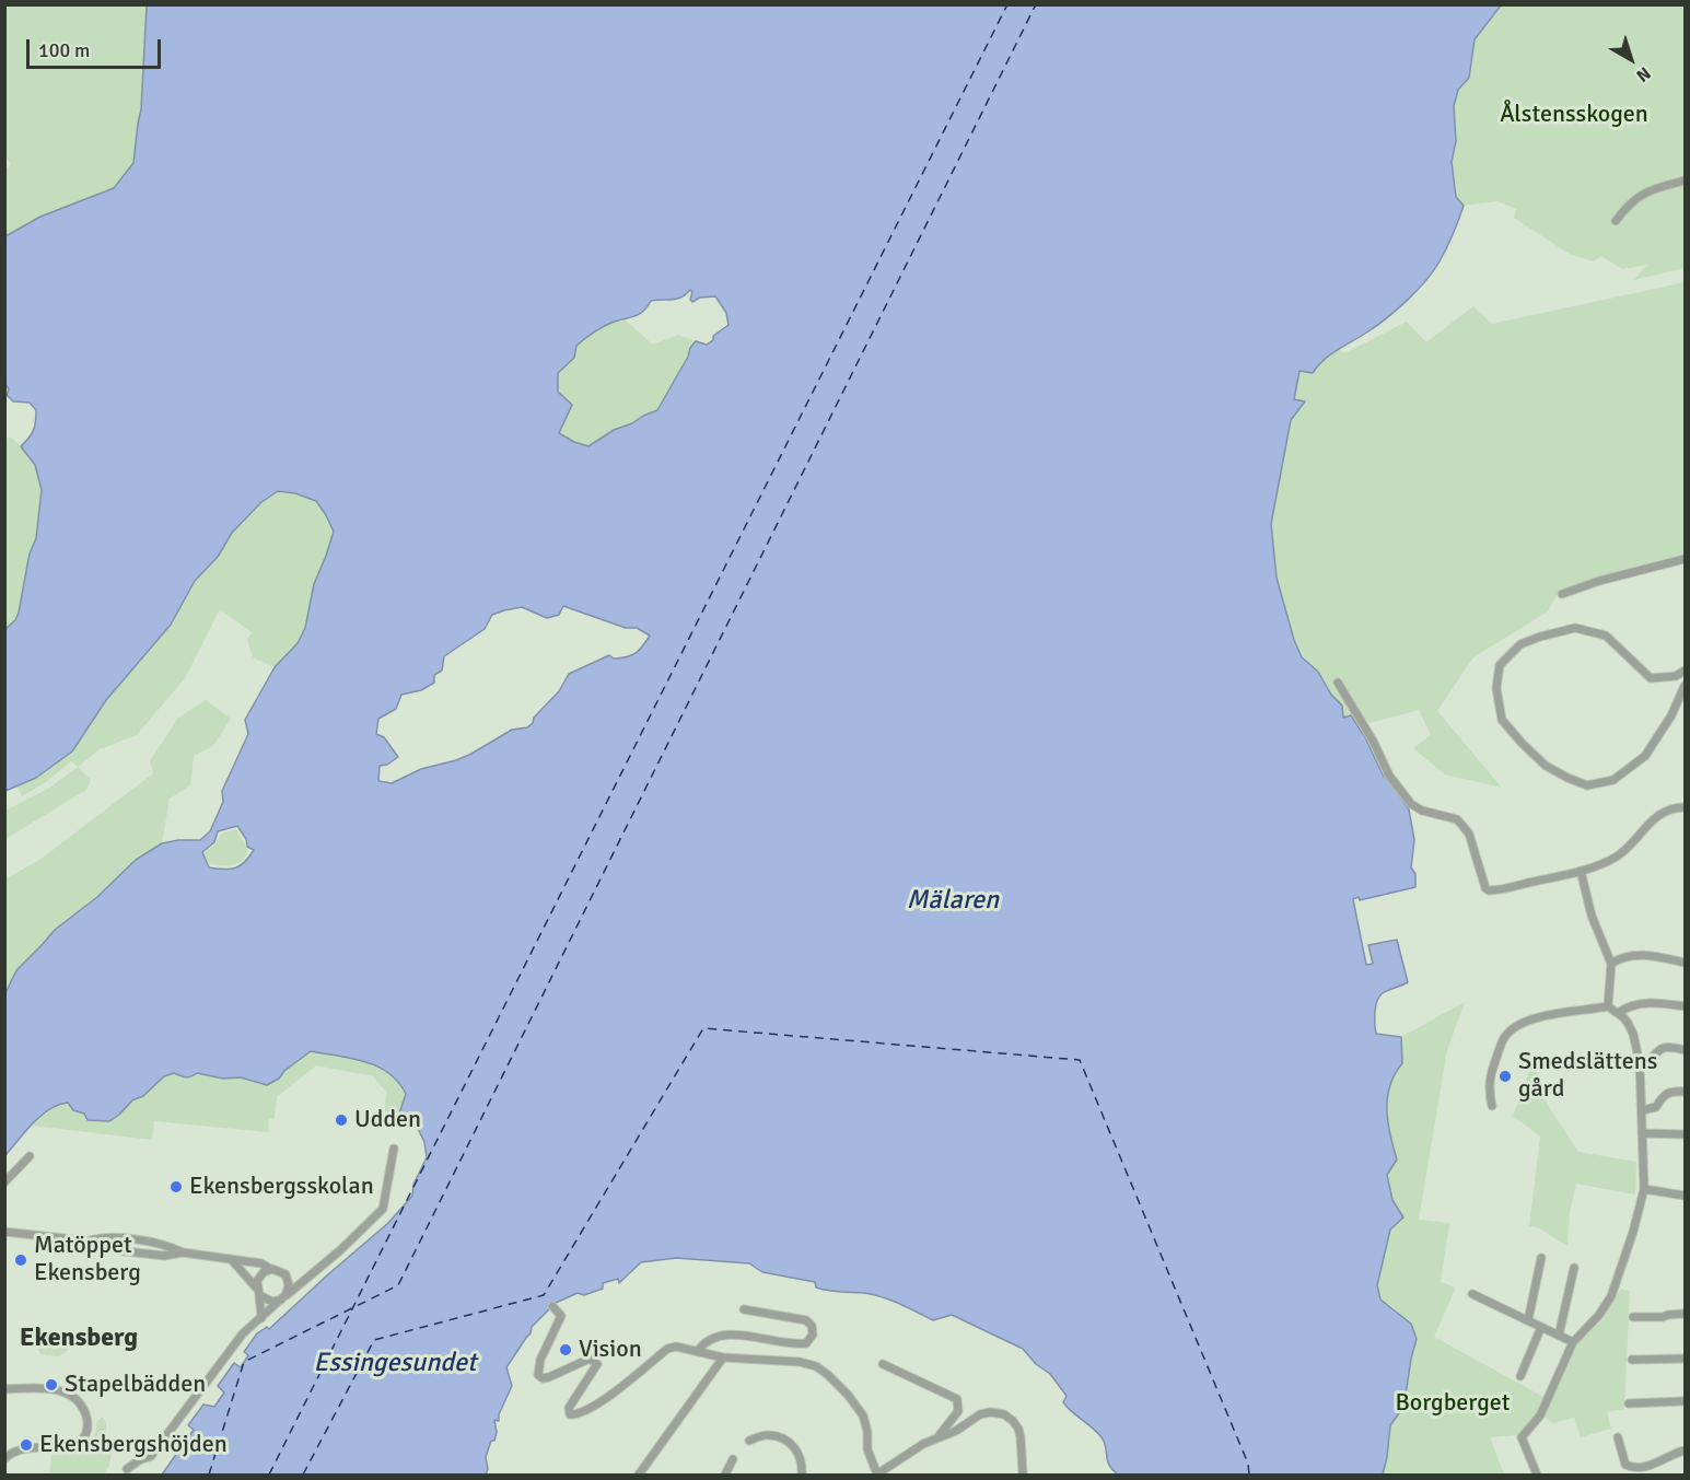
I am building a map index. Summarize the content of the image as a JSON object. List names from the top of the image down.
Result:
{
  "districts": ["Ekensberg"],
  "water": ["Mälaren", "Essingesundet"],
  "parks": ["Ålstensskogen", "Borgberget"],
  "places": [
    "Smedslättens gård",
    "Udden",
    "Ekensbergsskolan",
    "Matöppet Ekensberg",
    "Vision",
    "Stapelbädden",
    "Ekensbergshöjden"
  ],
  "scale_bar": "100 m",
  "north": "bottom right"
}
